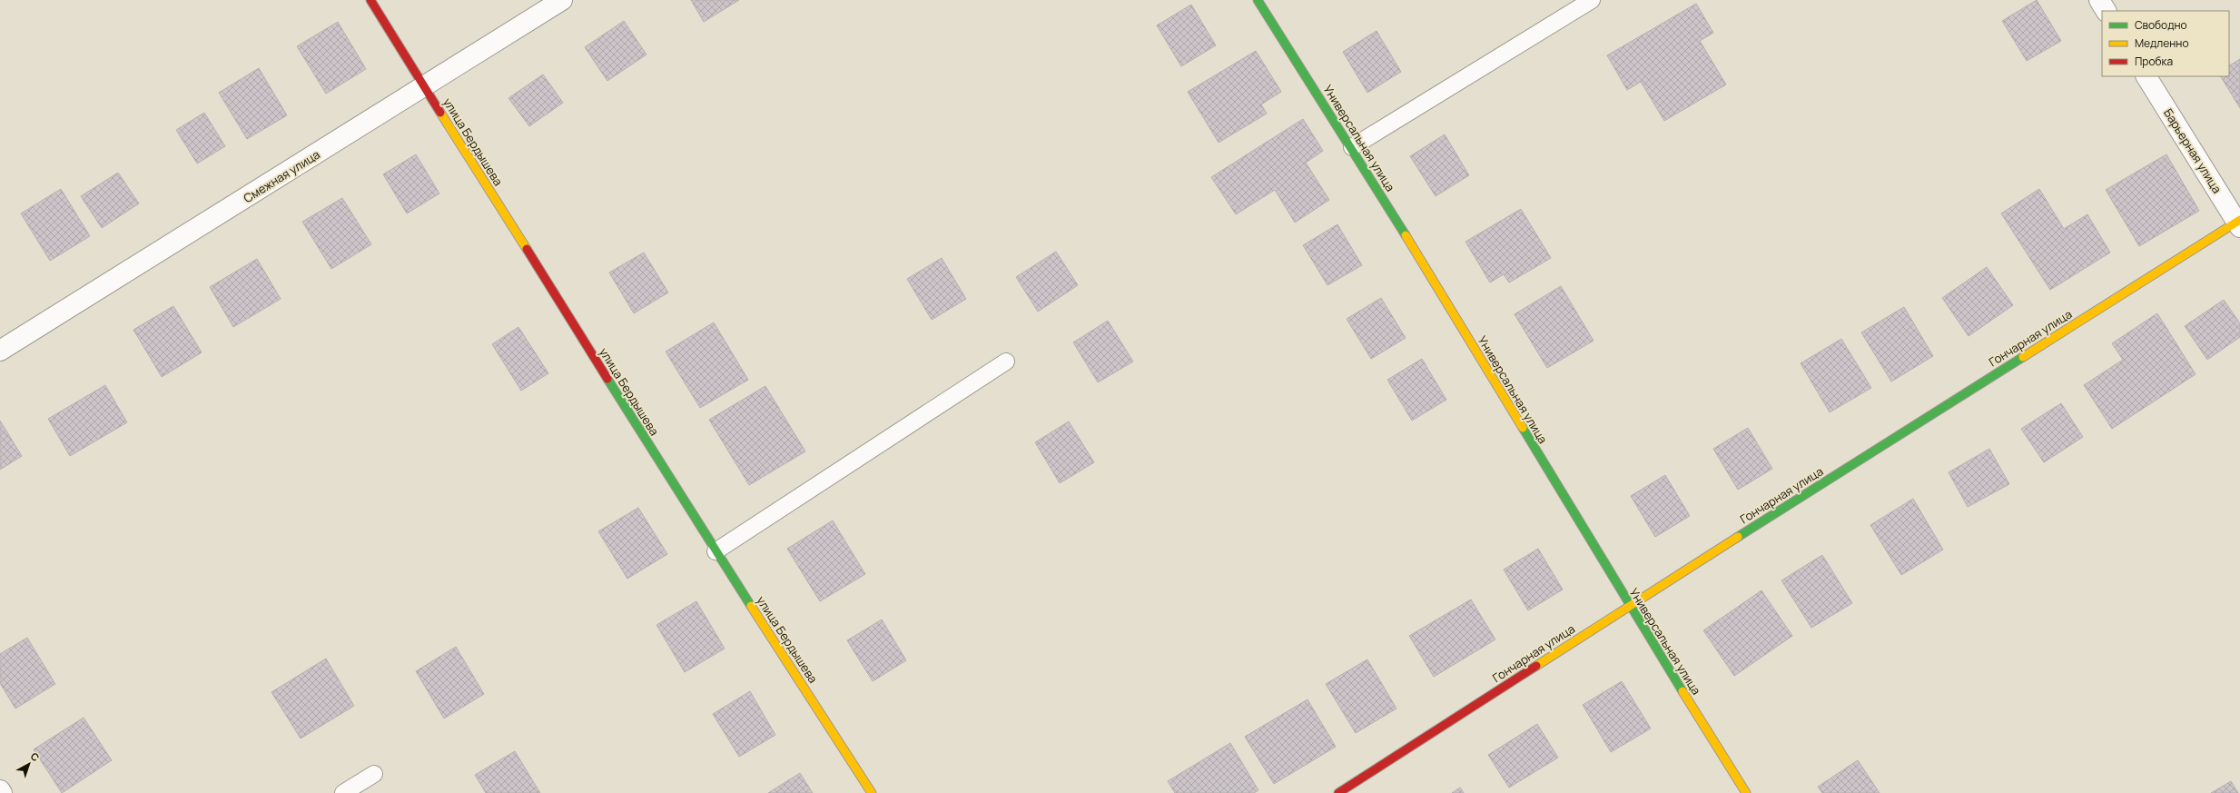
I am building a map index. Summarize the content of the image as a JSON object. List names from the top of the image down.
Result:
{
  "streets": {
    "street": [
      "Универсальная улица",
      "улица Бердышева",
      "Барьерная улица",
      "Смежная улица",
      "Гончарная улица"
    ]
  },
  "crossings": [
    ["Универсальная улица", "Гончарная улица"],
    ["улица Бердышева", "Смежная улица"],
    ["Барьерная улица", "Гончарная улица"]
  ],
  "legend": ["Свободно", "Медленно", "Пробка"],
  "north": "top right"
}
